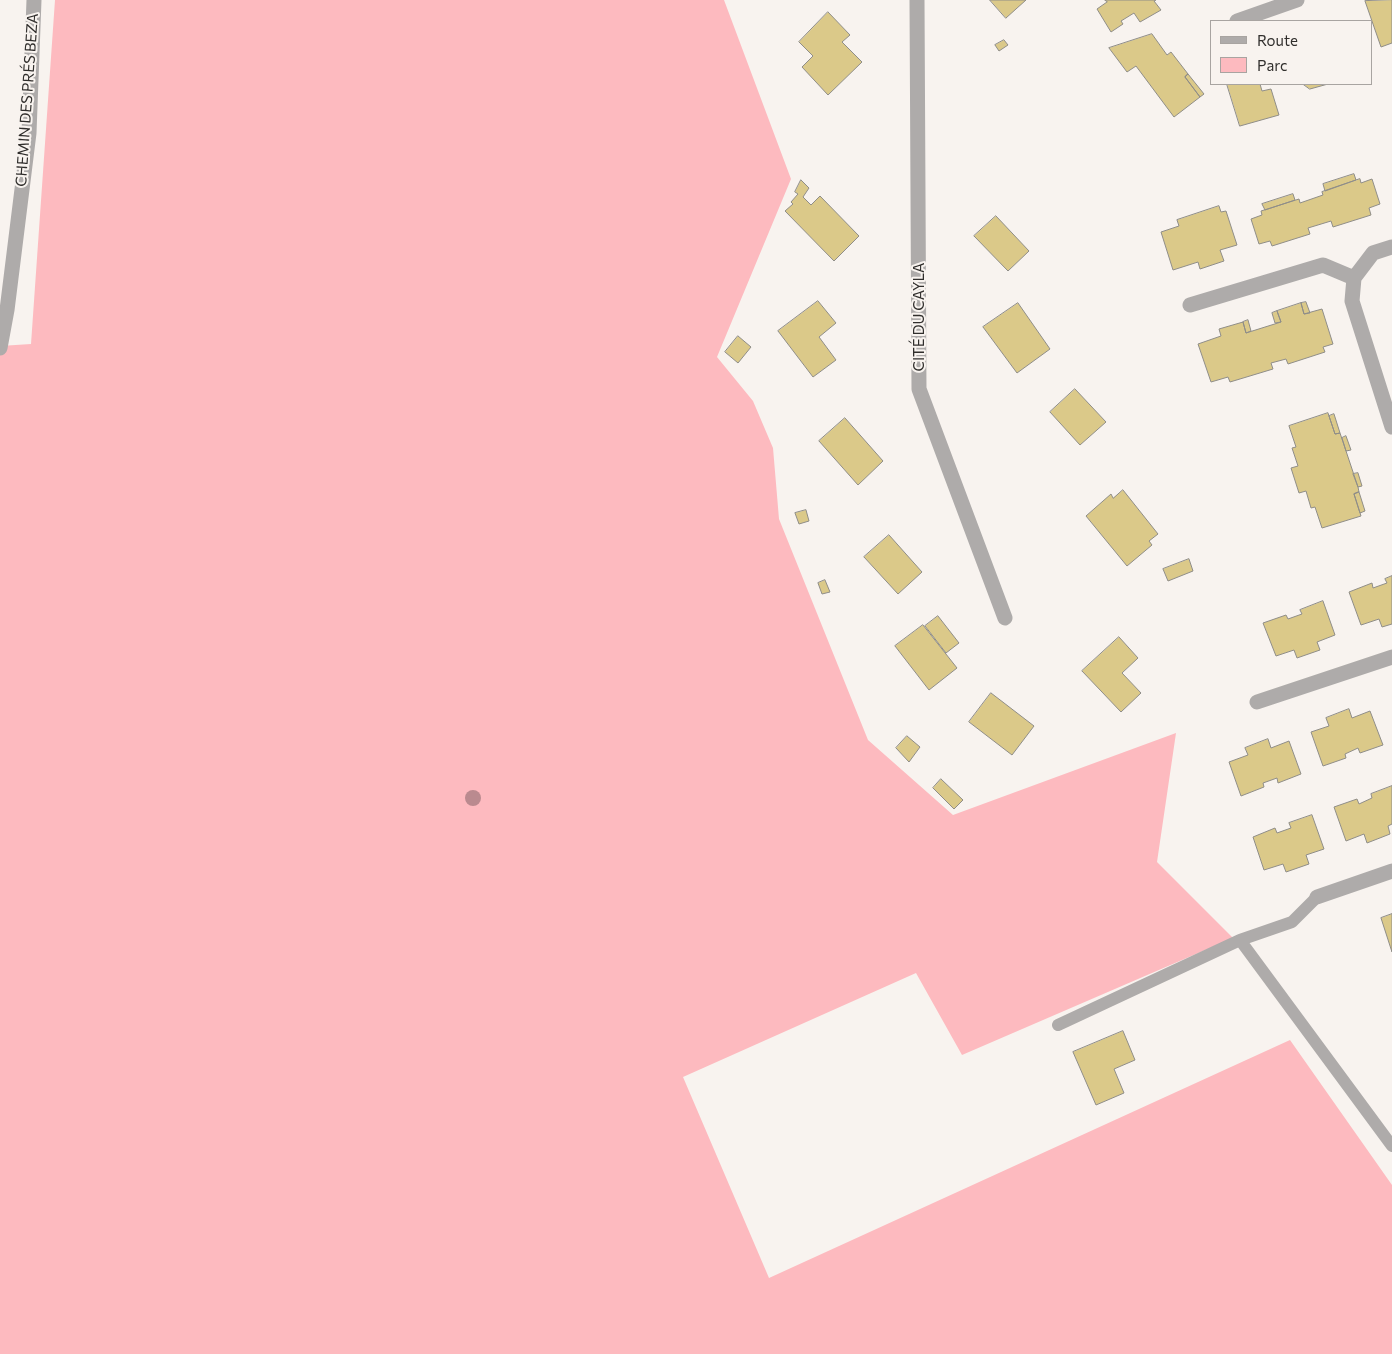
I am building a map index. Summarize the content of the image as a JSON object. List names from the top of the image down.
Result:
{
  "streets": {
    "street": ["CHEMIN DES PRÉS BEZA", "CITÉ DU CAYLA"]
  },
  "legend": ["Route", "Parc"]
}
